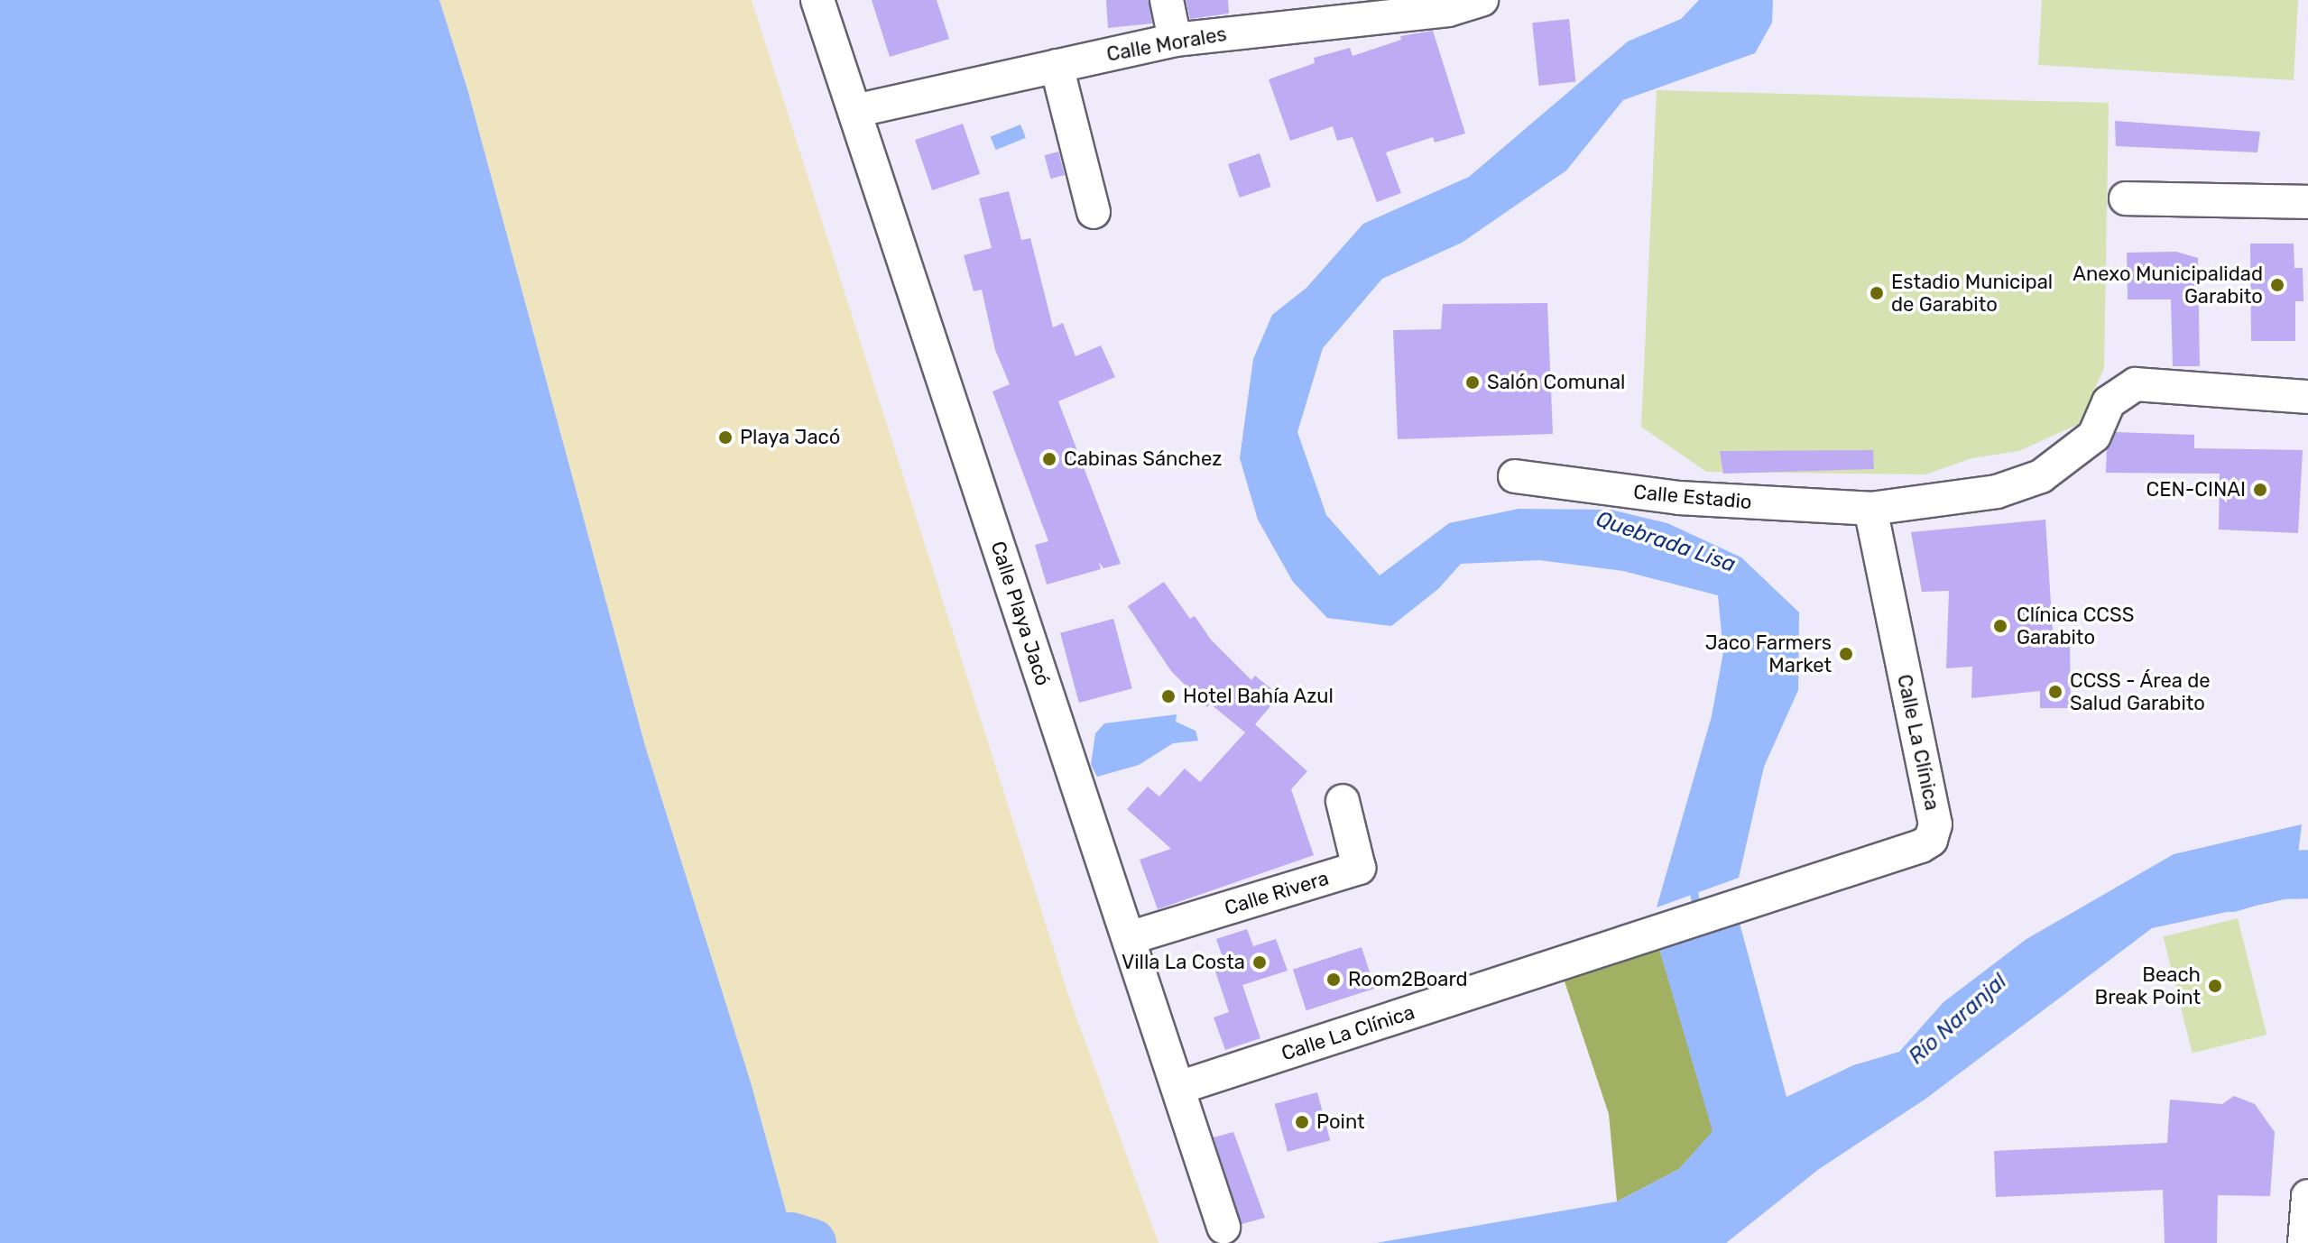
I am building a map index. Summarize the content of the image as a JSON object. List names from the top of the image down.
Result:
{
  "streets": {
    "street": [
      "Calle Morales",
      "Calle Estadio",
      "Calle Playa Jacó",
      "Calle La Clínica",
      "Calle Rivera"
    ]
  },
  "crossings": [
    ["Calle Morales", "Calle Playa Jacó"],
    ["Calle Estadio", "Calle La Clínica"],
    ["Calle Playa Jacó", "Calle La Clínica"],
    ["Calle Playa Jacó", "Calle Rivera"]
  ],
  "water": ["Quebrada Lisa", "Río Naranjal"],
  "places": [
    "Anexo Municipalidad Garabito",
    "Estadio Municipal de Garabito",
    "Salón Comunal",
    "Playa Jacó",
    "Cabinas Sánchez",
    "CEN-CINAI",
    "Clínica CCSS Garabito",
    "Jaco Farmers Market",
    "CCSS - Área de Salud Garabito",
    "Hotel Bahía Azul",
    "Villa La Costa",
    "Room2Board",
    "Beach Break Point",
    "Point"
  ]
}
